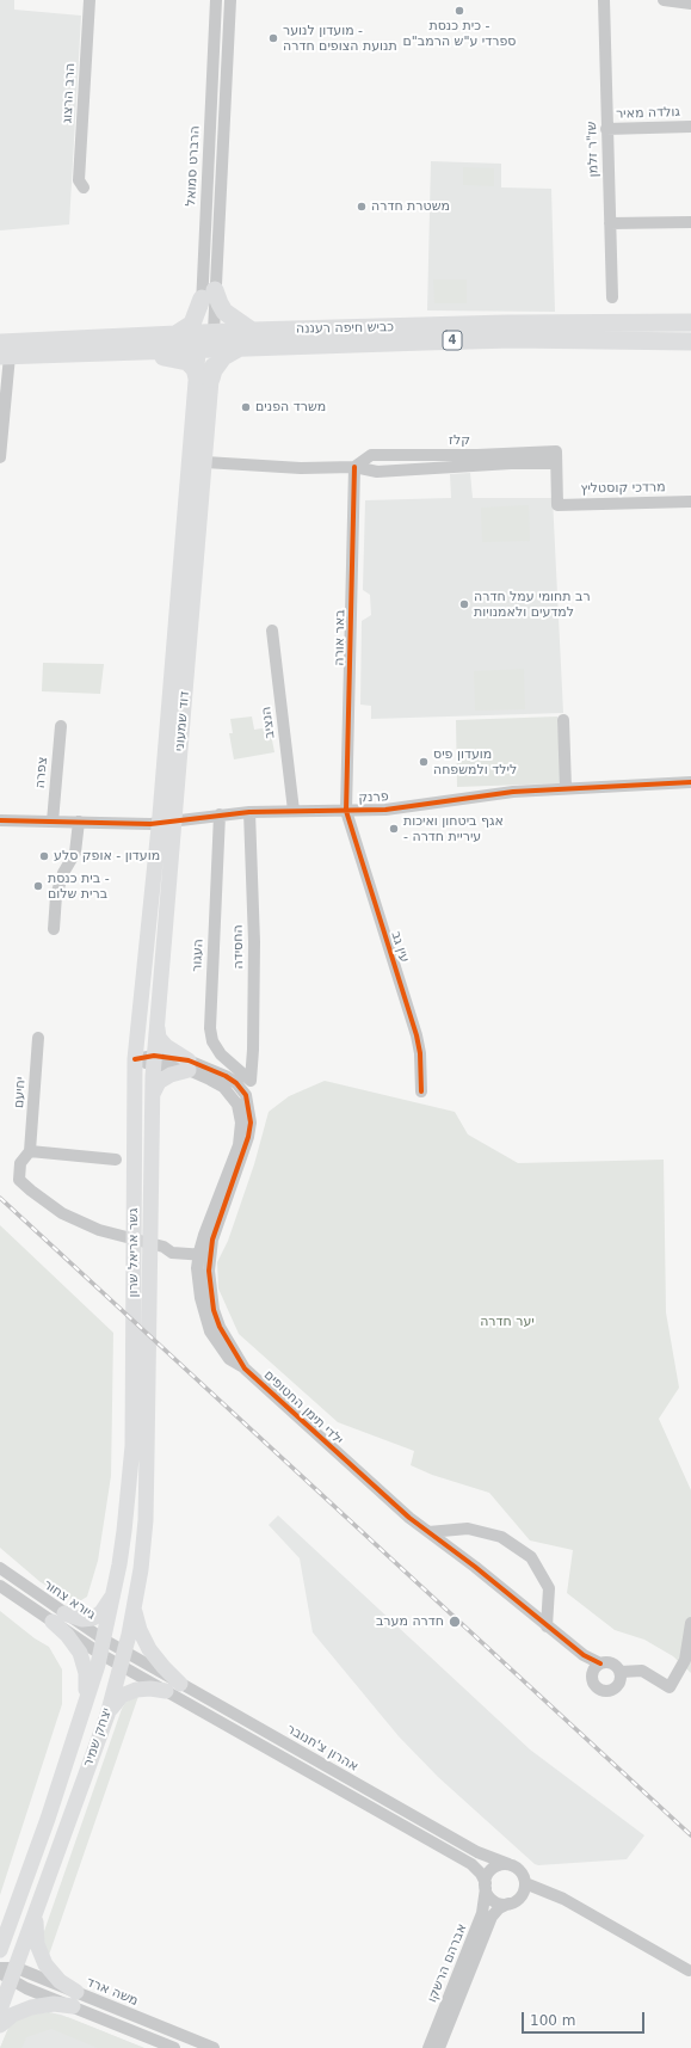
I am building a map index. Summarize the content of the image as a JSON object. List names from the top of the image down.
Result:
{
  "streets": {
    "highway": ["כביש חיפה רעננה", "4"],
    "main road": ["דוד שמעוני", "גשר אריאל שרון", "יצחק שמיר"],
    "street": [
      "הרב הרצוג",
      "גולדה מאיר",
      "שז\"ר זלמן",
      "הרברט סמואל",
      "קלז",
      "מרדכי קוסטליץ",
      "באר אורה",
      "הנציב",
      "צפרה",
      "פרנק",
      "החסידה",
      "עין גב",
      "העגור",
      "יחיעם",
      "ילדי תימן החטופים",
      "גיורא צחור",
      "אהרון צ'חנובר",
      "אברהם הרשקו",
      "משה ארד"
    ]
  },
  "crossings": [
    ["גולדה מאיר", "שז\"ר זלמן"],
    ["הרברט סמואל", "כביש חיפה רעננה"],
    ["הרברט סמואל", "דוד שמעוני"],
    ["כביש חיפה רעננה", "דוד שמעוני"],
    ["קלז", "מרדכי קוסטליץ"],
    ["קלז", "באר אורה"],
    ["קלז", "דוד שמעוני"],
    ["באר אורה", "פרנק"],
    ["באר אורה", "עין גב"],
    ["דוד שמעוני", "פרנק"],
    ["דוד שמעוני", "גשר אריאל שרון"],
    ["דוד שמעוני", "ילדי תימן החטופים"],
    ["הנציב", "פרנק"],
    ["צפרה", "פרנק"],
    ["פרנק", "החסידה"],
    ["פרנק", "עין גב"],
    ["פרנק", "העגור"],
    ["החסידה", "העגור"],
    ["יחיעם", "ילדי תימן החטופים"],
    ["גשר אריאל שרון", "ילדי תימן החטופים"],
    ["גשר אריאל שרון", "יצחק שמיר"],
    ["גיורא צחור", "יצחק שמיר"],
    ["גיורא צחור", "אהרון צ'חנובר"],
    ["יצחק שמיר", "אהרון צ'חנובר"],
    ["יצחק שמיר", "משה ארד"],
    ["אהרון צ'חנובר", "אברהם הרשקו"]
  ],
  "parks": ["יער חדרה"],
  "places": [
    "כית כנסת - ספרדי ע\"ש הרמב\"ם",
    "מועדון לנוער - תנועת הצופים חדרה",
    "משטרת חדרה",
    "משרד הפנים",
    "רב תחומי עמל חדרה למדעים ולאמנויות",
    "מועדון פיס לילד ולמשפחה",
    "אגף ביטחון ואיכות - עיריית חדרה",
    "מועדון - אופק סלע",
    "בית כנסת - ברית שלום",
    "חדרה מערב"
  ],
  "scale_bar": "100 m"
}
